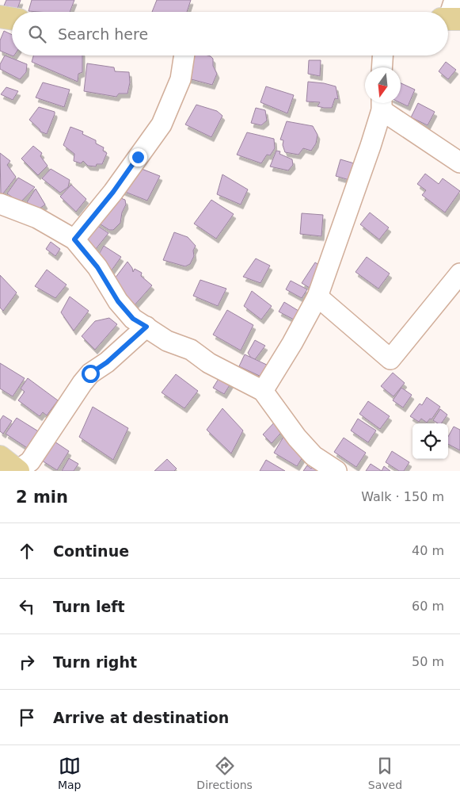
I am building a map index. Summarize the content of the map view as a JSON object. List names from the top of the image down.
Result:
{
  "north": "bottom",
  "page": {
    "search": "Search here",
    "heading": ["2 min", "Walk · 150 m"],
    "list": [
      ["Continue", "40 m"],
      ["Turn left", "60 m"],
      ["Turn right", "50 m"],
      "Arrive at destination"
    ],
    "nav": ["Map", "Directions", "Saved"]
  }
}
